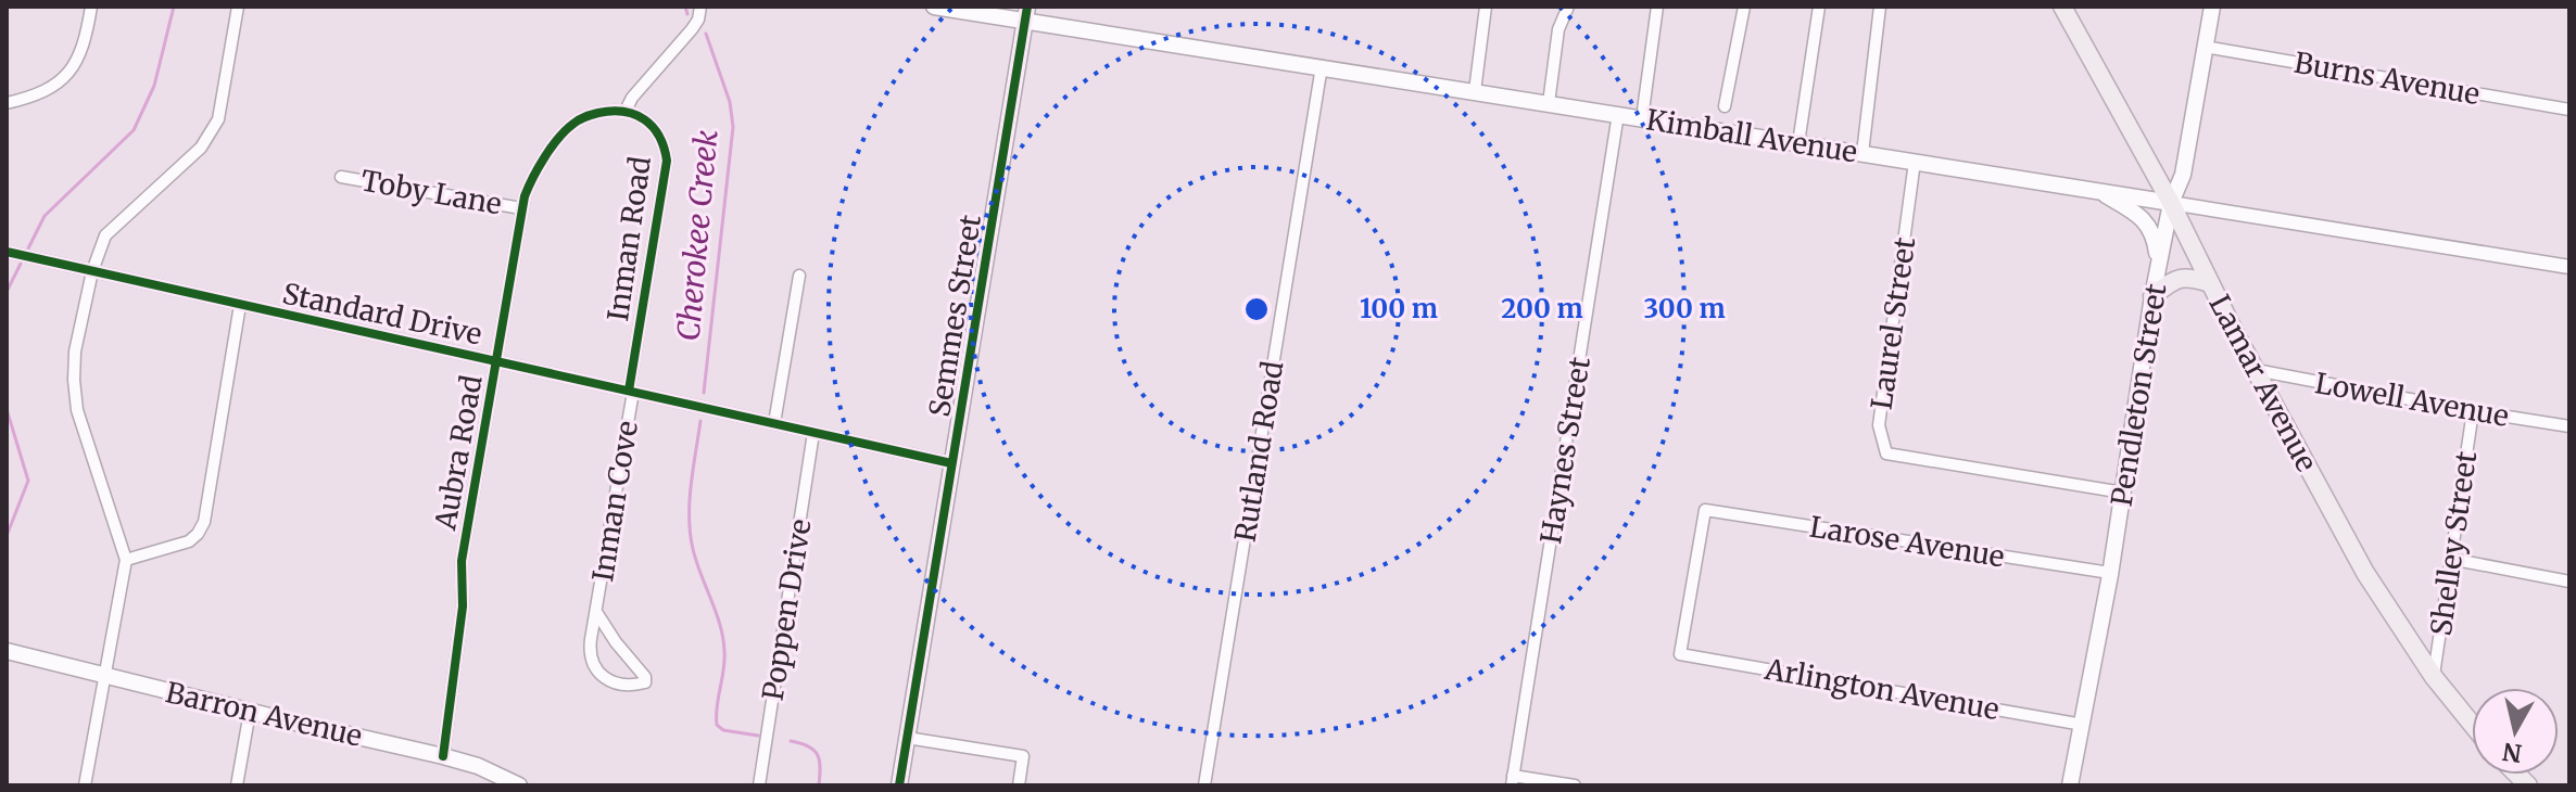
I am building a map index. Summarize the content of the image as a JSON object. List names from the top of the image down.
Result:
{
  "streets": {
    "main road": [
      "Kimball Avenue",
      "Semmes Street",
      "Lamar Avenue",
      "Pendleton Street",
      "Barron Avenue"
    ],
    "street": [
      "Burns Avenue",
      "Toby Lane",
      "Inman Road",
      "Standard Drive",
      "Laurel Street",
      "Lowell Avenue",
      "Haynes Street",
      "Rutland Road",
      "Aubra Road",
      "Inman Cove",
      "Larose Avenue",
      "Shelley Street",
      "Poppen Drive",
      "Arlington Avenue"
    ]
  },
  "crossings": [
    ["Burns Avenue", "Pendleton Street"],
    ["Kimball Avenue", "Semmes Street"],
    ["Kimball Avenue", "Laurel Street"],
    ["Kimball Avenue", "Lamar Avenue"],
    ["Kimball Avenue", "Pendleton Street"],
    ["Kimball Avenue", "Haynes Street"],
    ["Kimball Avenue", "Rutland Road"],
    ["Toby Lane", "Aubra Road"],
    ["Inman Road", "Standard Drive"],
    ["Inman Road", "Aubra Road"],
    ["Inman Road", "Inman Cove"],
    ["Standard Drive", "Semmes Street"],
    ["Standard Drive", "Aubra Road"],
    ["Standard Drive", "Inman Cove"],
    ["Standard Drive", "Poppen Drive"],
    ["Laurel Street", "Pendleton Street"],
    ["Lamar Avenue", "Pendleton Street"],
    ["Lamar Avenue", "Lowell Avenue"],
    ["Lamar Avenue", "Shelley Street"],
    ["Pendleton Street", "Larose Avenue"],
    ["Pendleton Street", "Arlington Avenue"],
    ["Lowell Avenue", "Shelley Street"],
    ["Aubra Road", "Barron Avenue"],
    ["Larose Avenue", "Arlington Avenue"]
  ],
  "water": ["Cherokee Creek"],
  "north": "bottom",
  "rings": ["100 m", "200 m", "300 m"]
}
